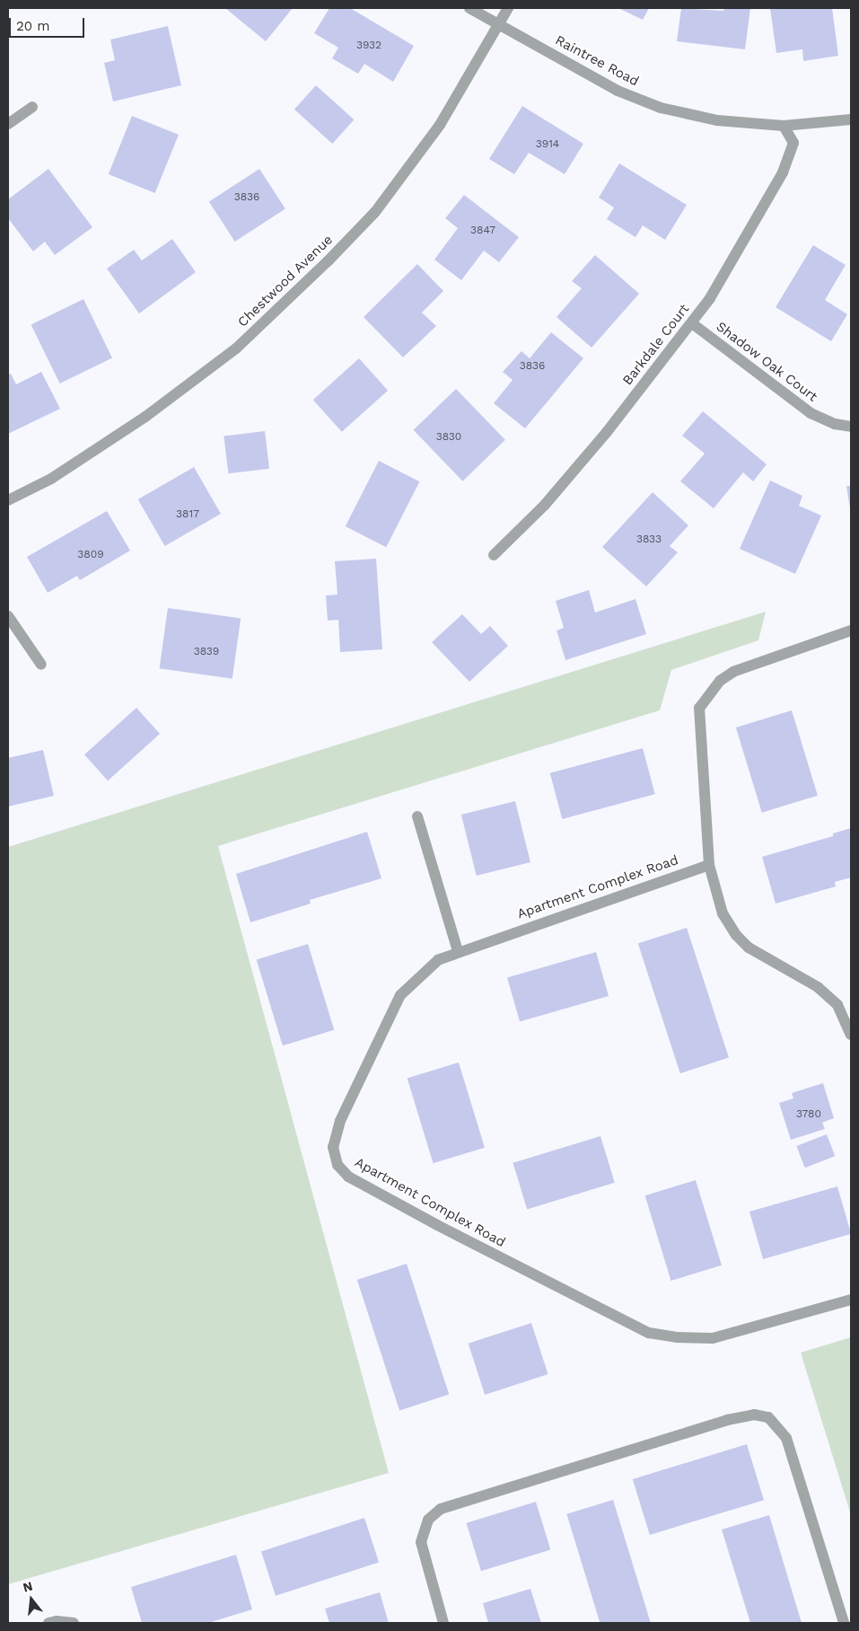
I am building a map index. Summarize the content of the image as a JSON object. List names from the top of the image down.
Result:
{
  "streets": {
    "street": [
      "Raintree Road",
      "Chestwood Avenue",
      "Barkdale Court",
      "Shadow Oak Court",
      "Apartment Complex Road"
    ]
  },
  "crossings": [
    ["Raintree Road", "Chestwood Avenue"],
    ["Raintree Road", "Barkdale Court"],
    ["Barkdale Court", "Shadow Oak Court"]
  ],
  "house_numbers": [
    "3932",
    "3914",
    "3836",
    "3847",
    "3836",
    "3830",
    "3817",
    "3833",
    "3809",
    "3839",
    "3780"
  ],
  "scale_bar": "20 m",
  "north": "top"
}
